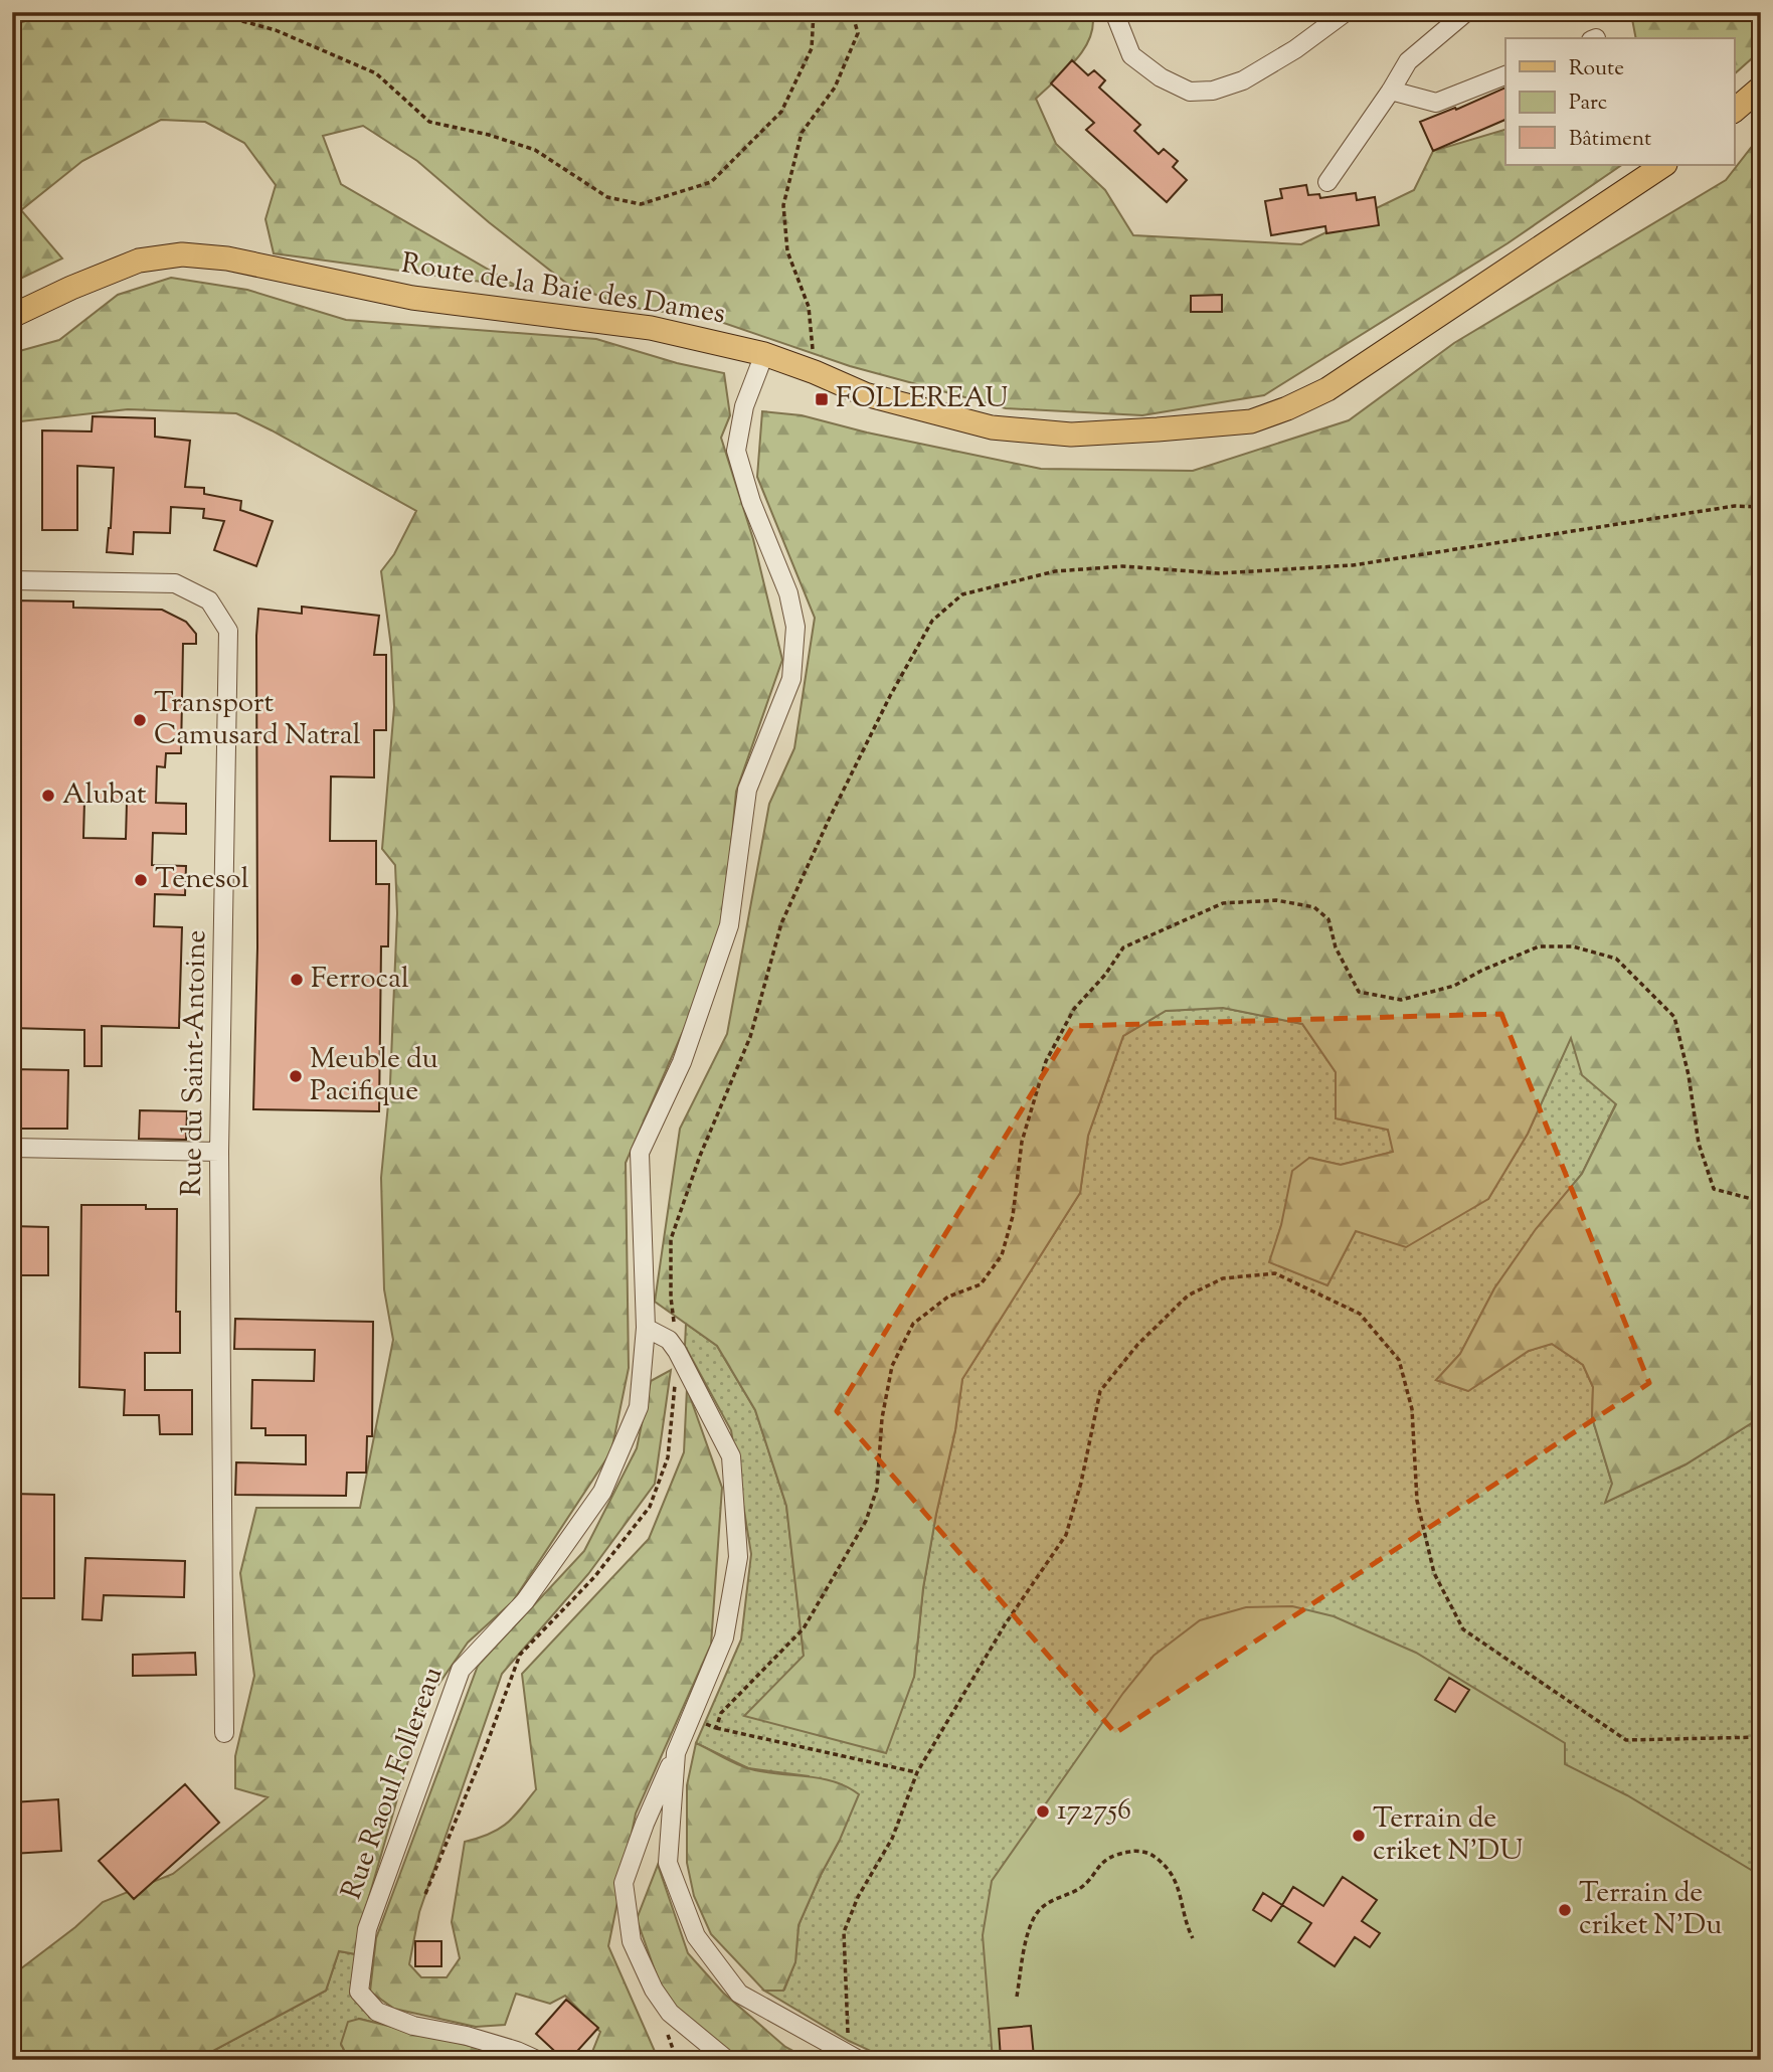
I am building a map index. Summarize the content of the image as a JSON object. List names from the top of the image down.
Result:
{
  "streets": {
    "main road": ["Route de la Baie des Dames"],
    "street": ["Rue du Saint-Antoine", "Rue Raoul Follereau"]
  },
  "crossings": [
    ["Route de la Baie des Dames", "Rue Raoul Follereau"]
  ],
  "places": {
    "transit": ["FOLLEREAU"],
    "other": [
      "Transport Camusard Natral",
      "Alubat",
      "Tenesol",
      "Ferrocal",
      "Meuble du Pacifique",
      "172756",
      "Terrain de criket N'DU",
      "Terrain de criket N'Du"
    ]
  },
  "legend": ["Route", "Parc", "Bâtiment"]
}
